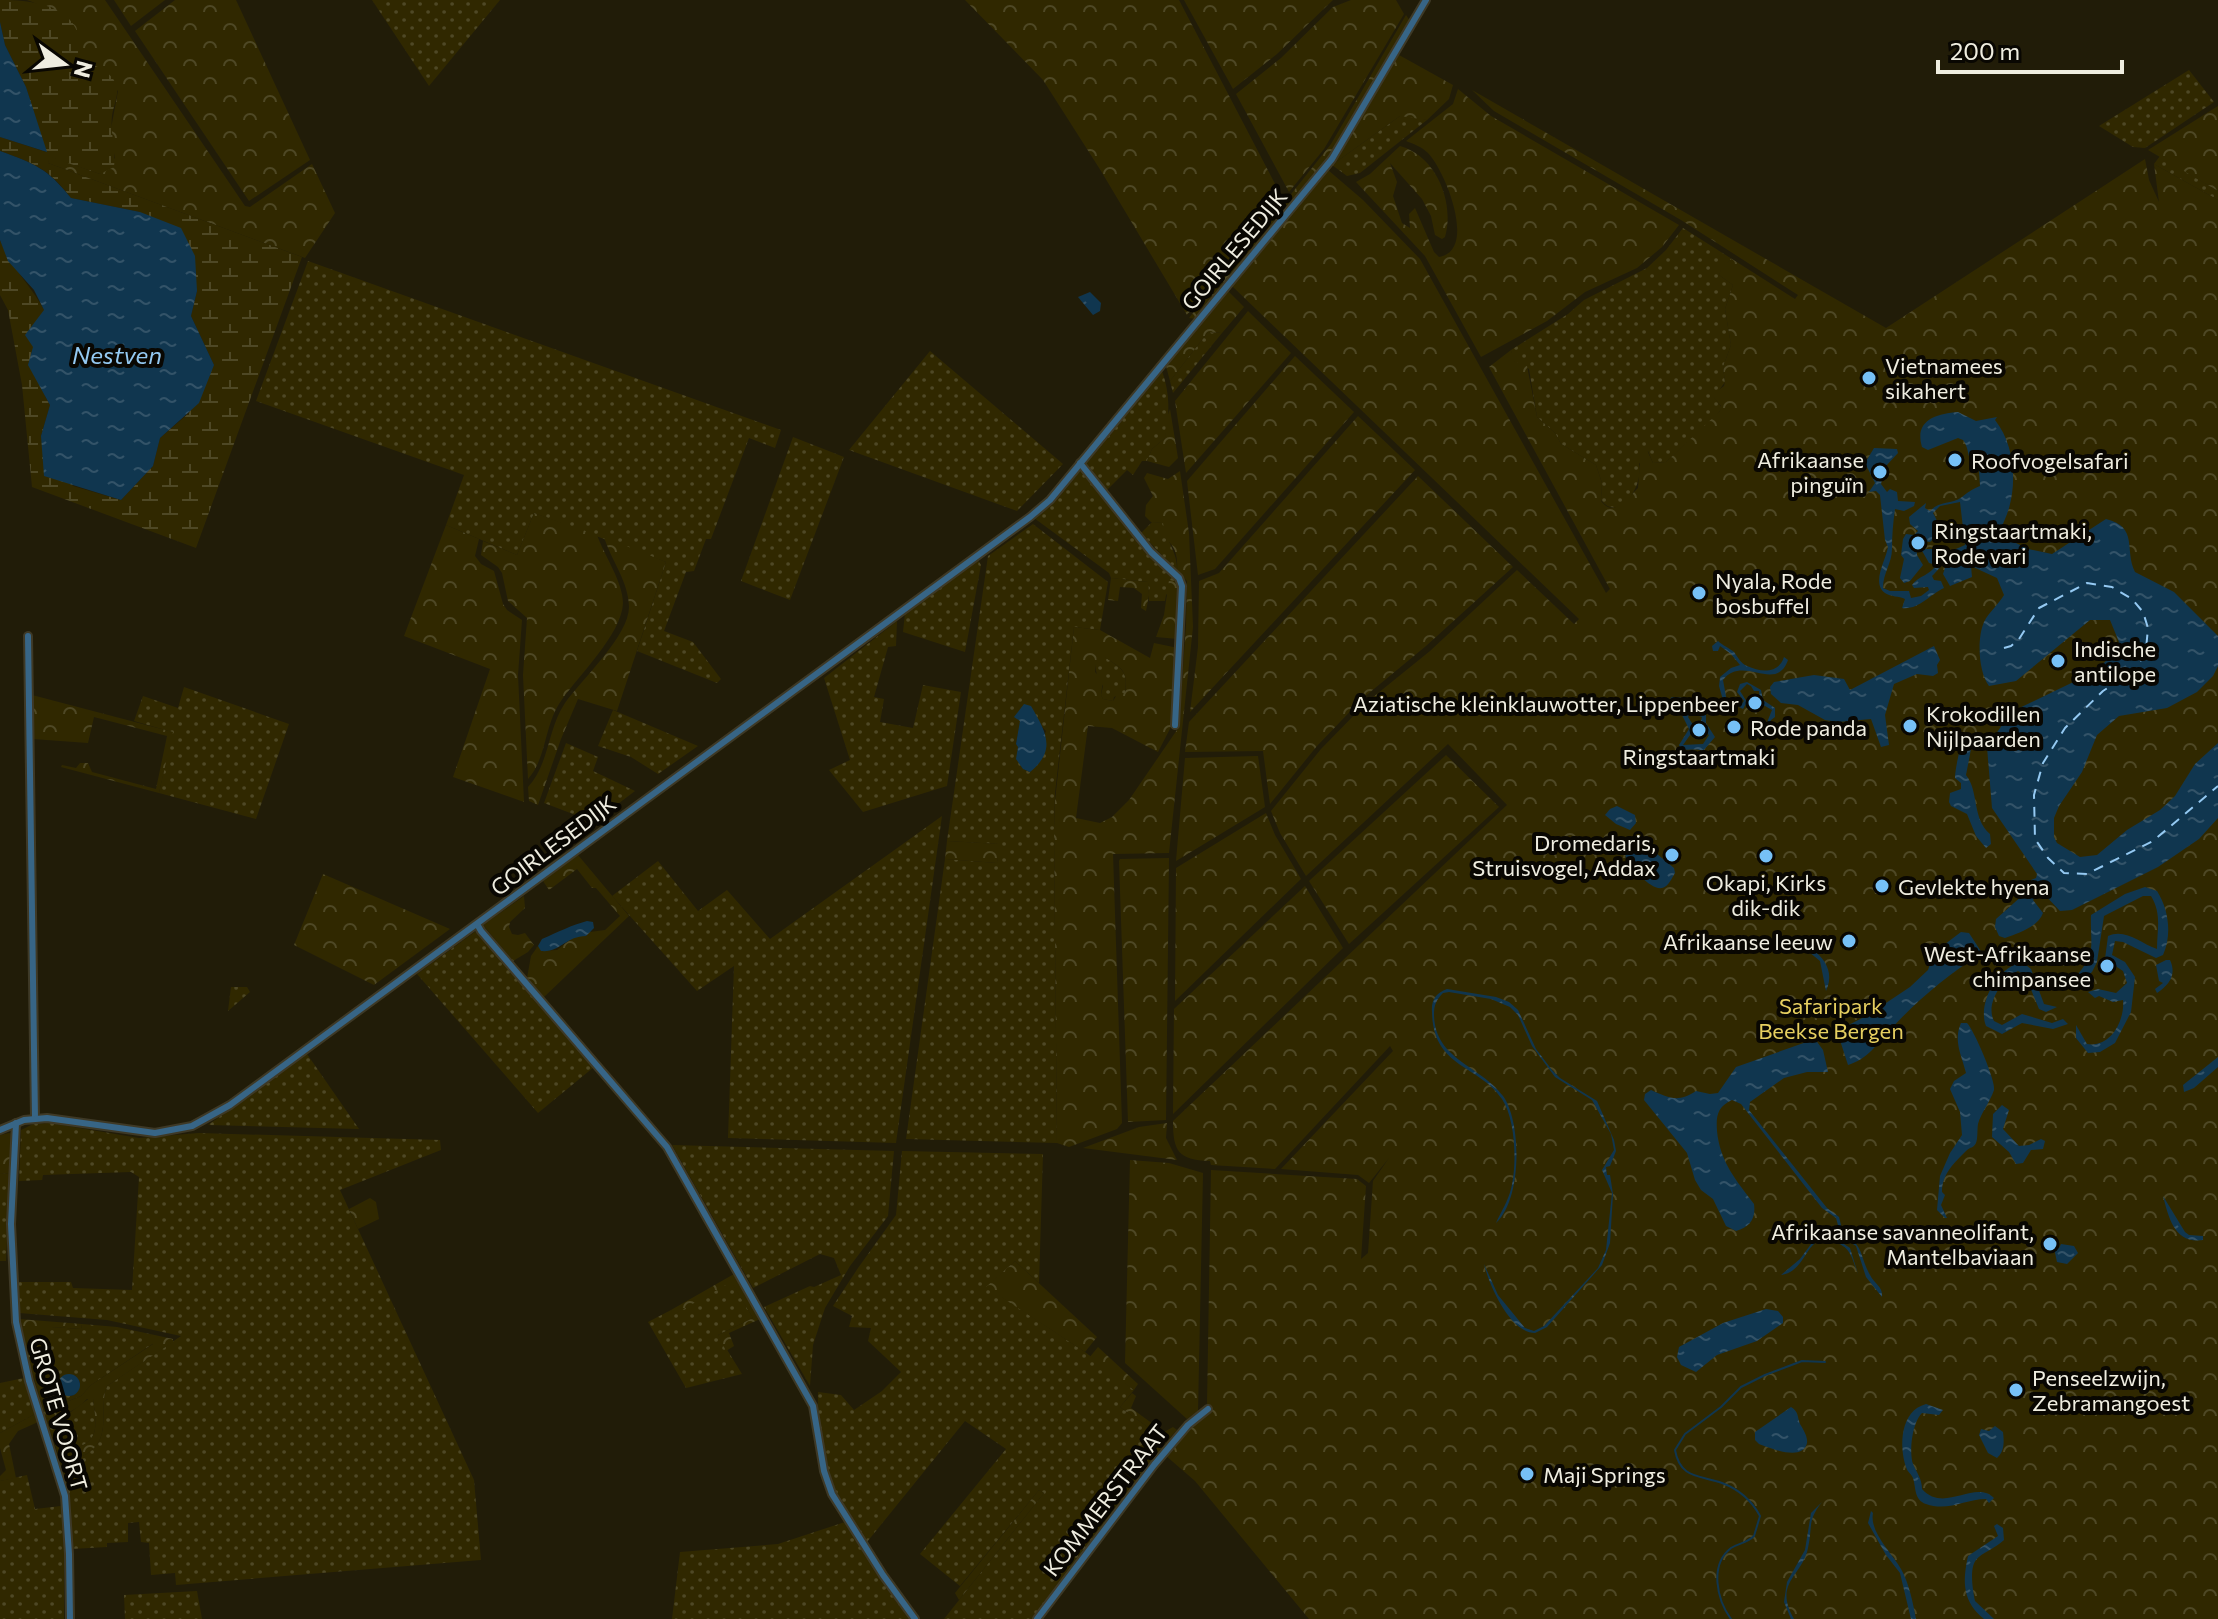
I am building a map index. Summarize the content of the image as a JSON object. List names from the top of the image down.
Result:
{
  "streets": {
    "street": ["GOIRLESEDIJK", "GROTE VOORT", "KOMMERSTRAAT"]
  },
  "crossings": [
    ["GOIRLESEDIJK", "GROTE VOORT"]
  ],
  "water": ["Nestven"],
  "parks": ["Safaripark Beekse Bergen"],
  "places": [
    "Vietnamees sikahert",
    "Roofvogelsafari",
    "Afrikaanse pinguïn",
    "Ringstaartmaki, Rode vari",
    "Nyala, Rode bosbuffel",
    "Indische antilope",
    "Aziatische kleinklauwotter, Lippenbeer",
    "Krokodillen Nijlpaarden",
    "Rode panda",
    "Ringstaartmaki",
    "Dromedaris, Struisvogel, Addax",
    "Okapi, Kirks dik-dik",
    "Gevlekte hyena",
    "Afrikaanse leeuw",
    "West-Afrikaanse chimpansee",
    "Afrikaanse savanneolifant, Mantelbaviaan",
    "Penseelzwijn, Zebramangoest",
    "Maji Springs"
  ],
  "scale_bar": "200 m",
  "north": "right"
}
